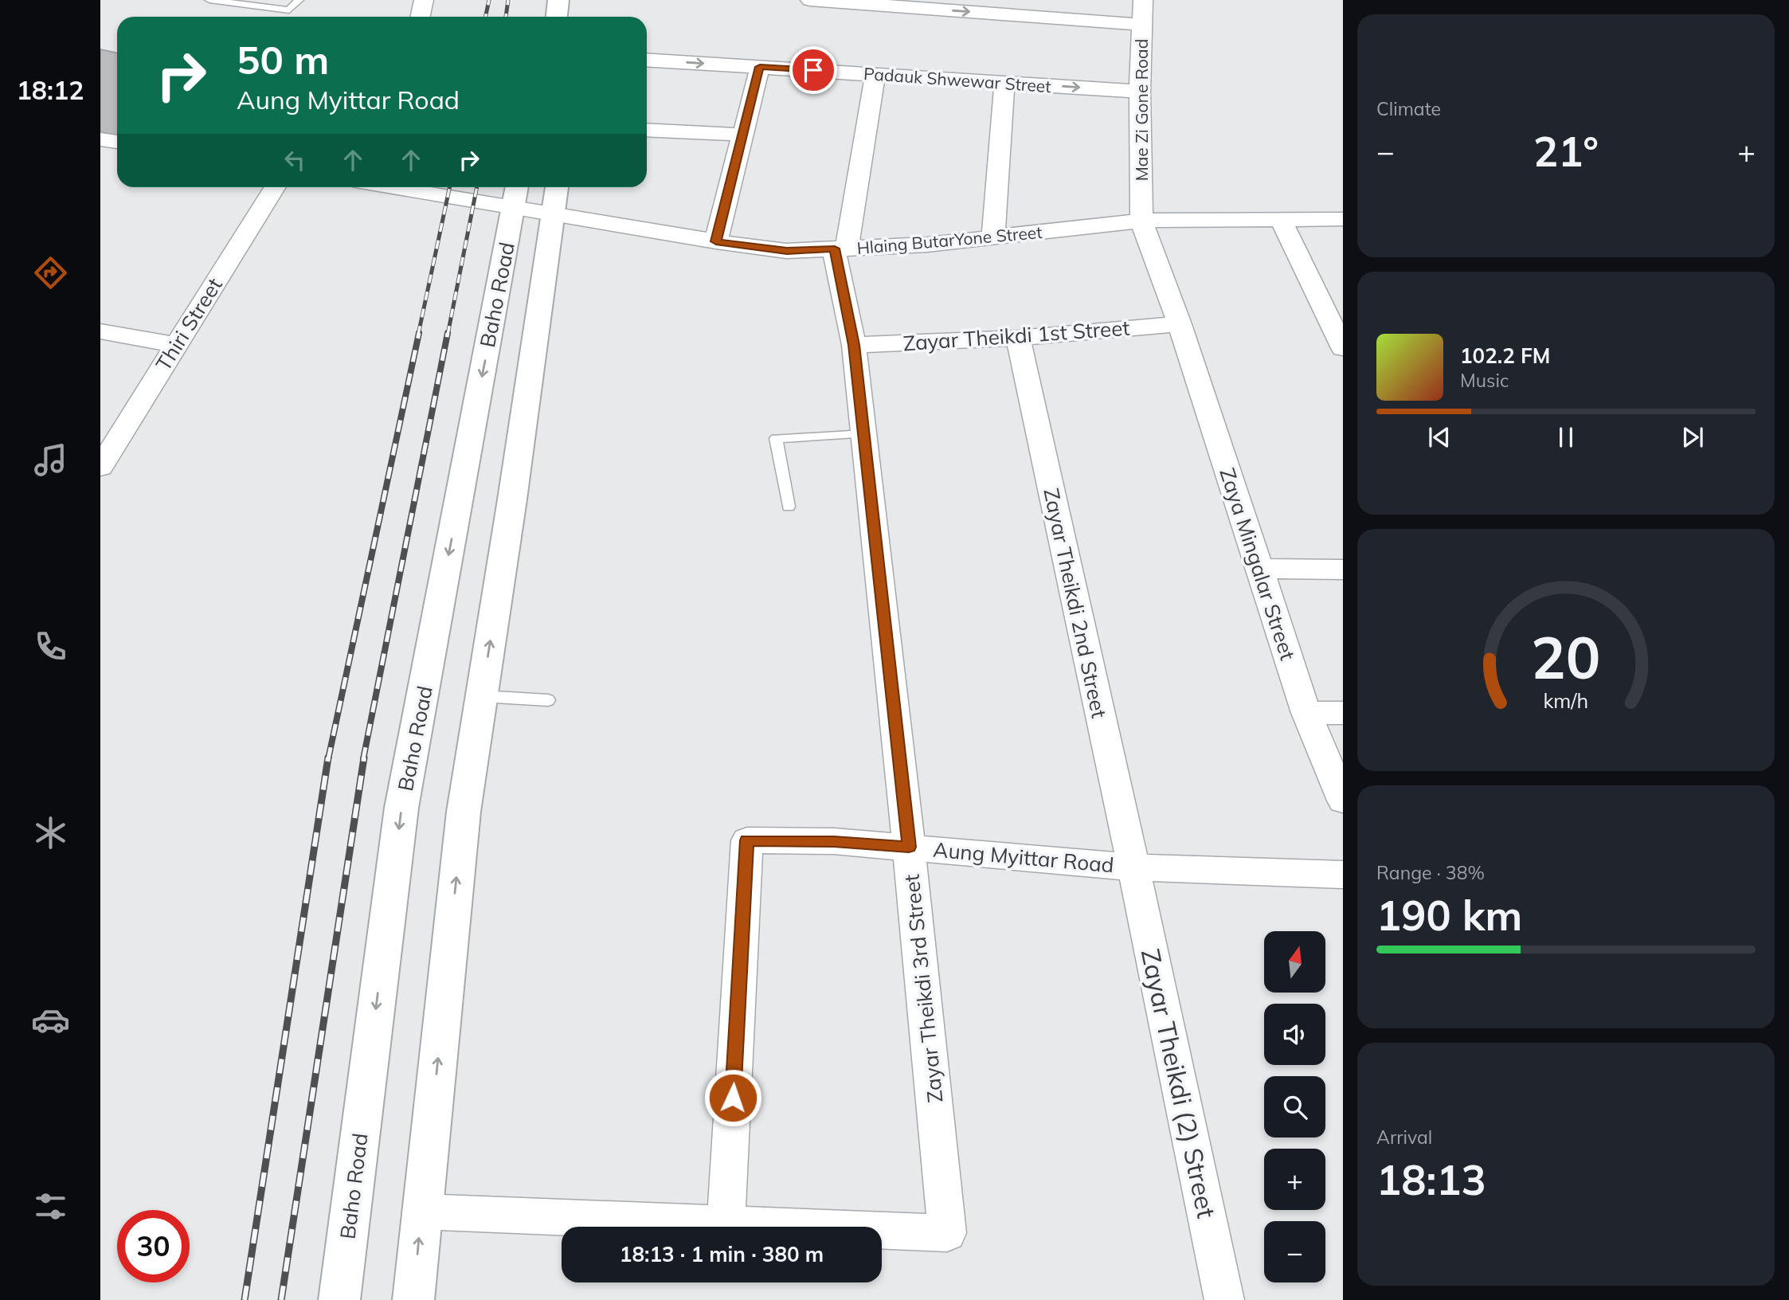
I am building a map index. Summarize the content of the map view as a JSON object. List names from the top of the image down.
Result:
{
  "streets": {
    "main road": ["Baho Road"],
    "street": [
      "Padauk Shwewar Street",
      "Mae Zi Gone Road",
      "Hlaing ButarYone Street",
      "Thiri Street",
      "Zayar Theikdi 1st Street",
      "Zaya Mingalar Street",
      "Zayar Theikdi 2nd Street",
      "Aung Myittar Road",
      "Zayar Theikdi 3rd Street",
      "Zayar Theikdi (2) Street"
    ]
  },
  "crossings": [
    ["Padauk Shwewar Street", "Mae Zi Gone Road"],
    ["Mae Zi Gone Road", "Hlaing ButarYone Street"],
    ["Hlaing ButarYone Street", "Baho Road"],
    ["Hlaing ButarYone Street", "Zayar Theikdi 3rd Street"],
    ["Zayar Theikdi 1st Street", "Zaya Mingalar Street"],
    ["Zayar Theikdi 1st Street", "Zayar Theikdi 2nd Street"],
    ["Zayar Theikdi 1st Street", "Zayar Theikdi 3rd Street"],
    ["Zayar Theikdi 2nd Street", "Aung Myittar Road"],
    ["Zayar Theikdi 2nd Street", "Zayar Theikdi (2) Street"],
    ["Aung Myittar Road", "Zayar Theikdi 3rd Street"],
    ["Aung Myittar Road", "Zayar Theikdi (2) Street"]
  ],
  "north": "top",
  "page": {
    "tabs": "18:12",
    "tile": [
      "Climate",
      ["Range · 38%", "190 km"],
      ["Arrival", "18:13"]
    ],
    "turn": ["50 m", "Aung Myittar Road"],
    "heat": ["−", "21°", "+"],
    "song": ["102.2 FM", "Music"],
    "map_buttons": ["+", "−"],
    "limit": "30",
    "trip": "18:13 · 1 min · 380 m",
    "gauge": ["20", "km/h"]
  }
}
